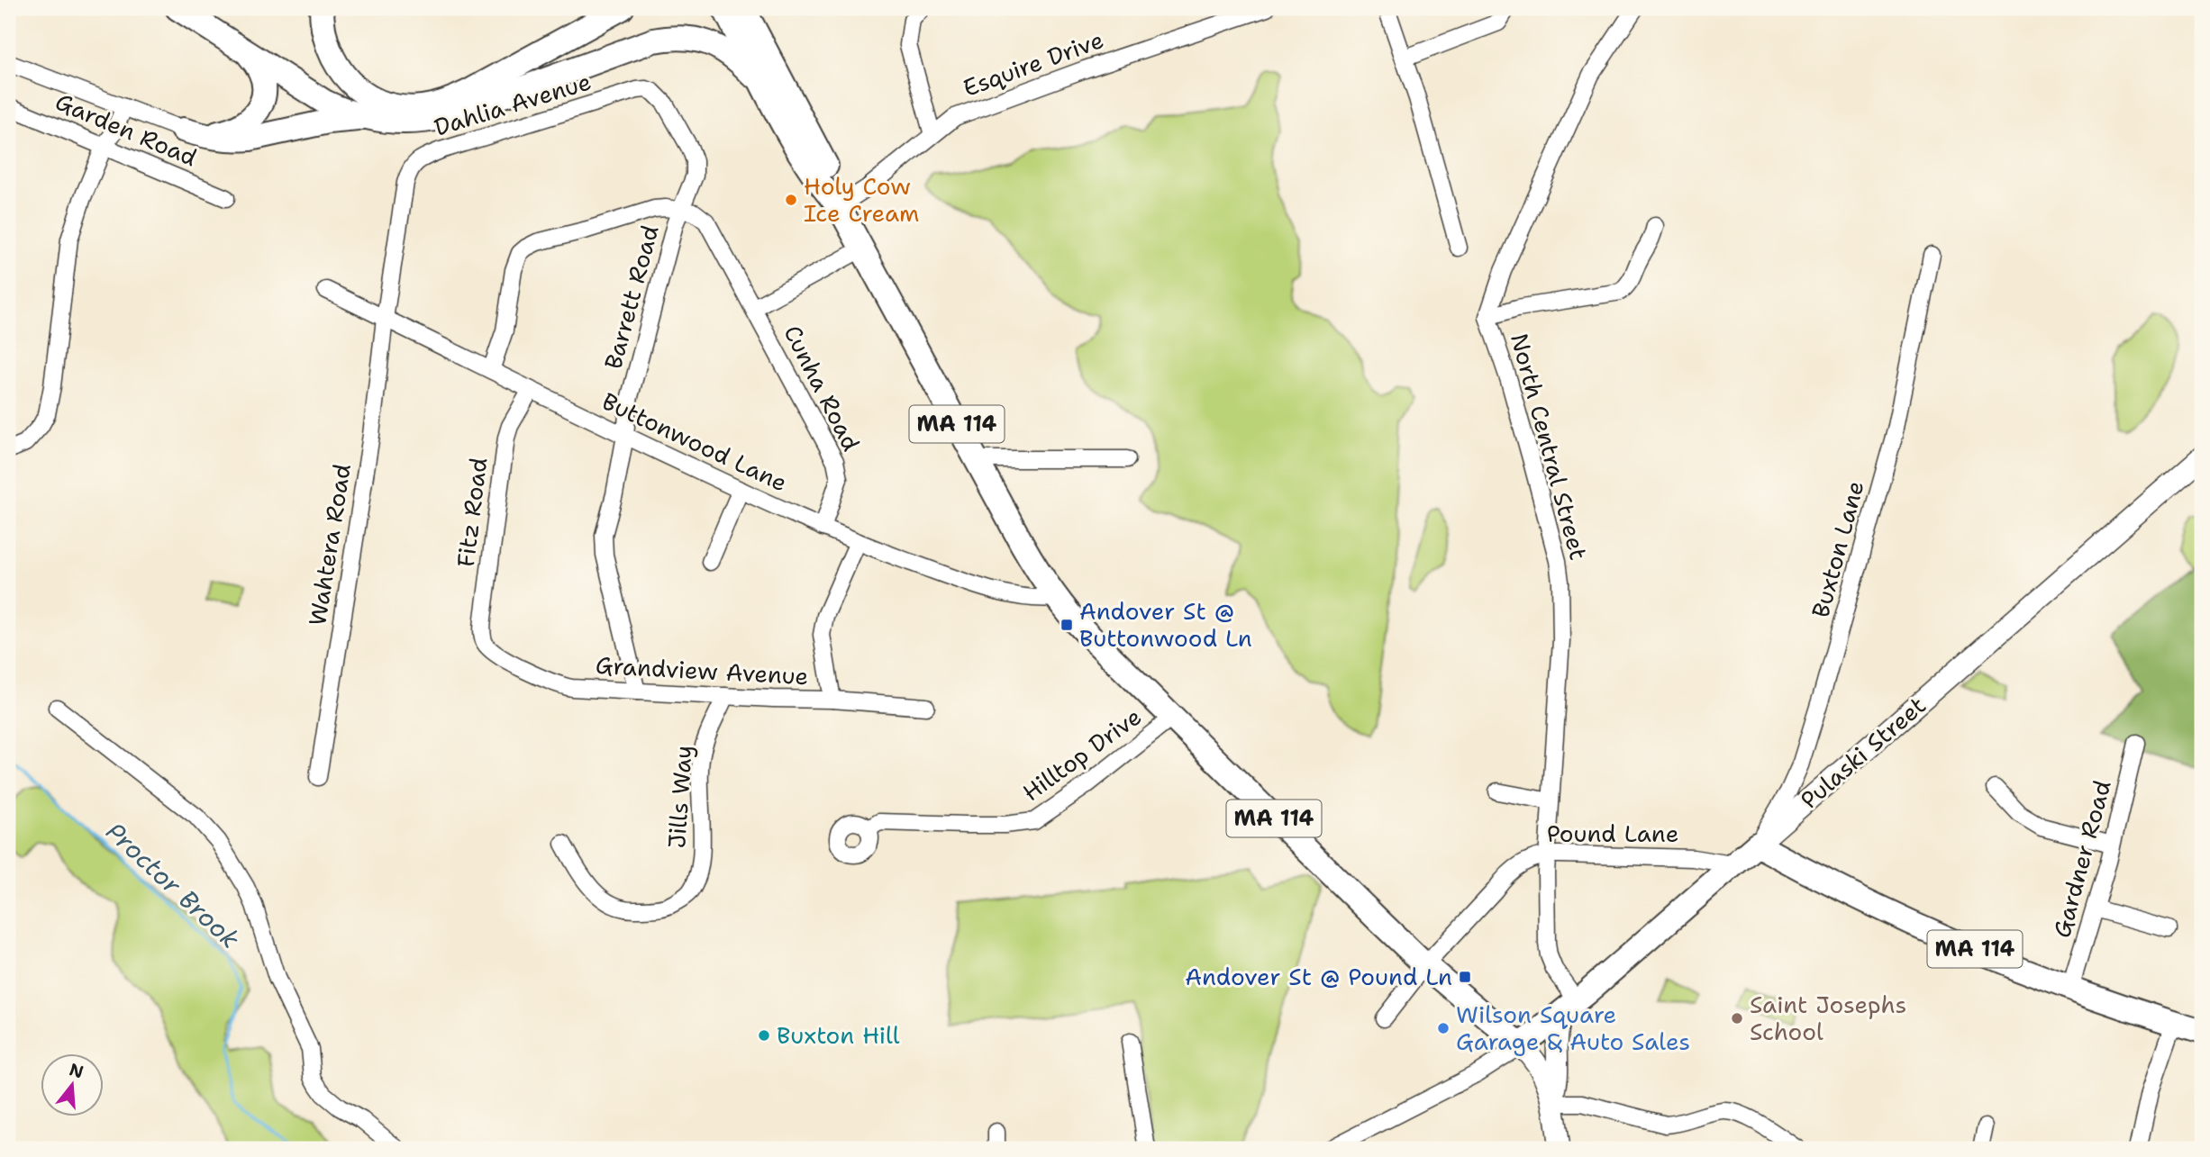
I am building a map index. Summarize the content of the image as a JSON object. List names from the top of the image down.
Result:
{
  "streets": {
    "highway": ["MA 114", "Pulaski Street"],
    "street": [
      "Esquire Drive",
      "Dahlia Avenue",
      "Garden Road",
      "Barrett Road",
      "Cunha Road",
      "Buttonwood Lane",
      "North Central Street",
      "Fitz Road",
      "Wahtera Road",
      "Buxton Lane",
      "Grandview Avenue",
      "Hilltop Drive",
      "Jills Way",
      "Pound Lane",
      "Gardner Road"
    ]
  },
  "crossings": [
    ["Esquire Drive", "MA 114"],
    ["Dahlia Avenue", "Barrett Road"],
    ["Dahlia Avenue", "Cunha Road"],
    ["Dahlia Avenue", "Buttonwood Lane"],
    ["Dahlia Avenue", "Wahtera Road"],
    ["Barrett Road", "Cunha Road"],
    ["Barrett Road", "Buttonwood Lane"],
    ["Barrett Road", "Grandview Avenue"],
    ["Cunha Road", "Buttonwood Lane"],
    ["MA 114", "Buttonwood Lane"],
    ["MA 114", "Buxton Lane"],
    ["MA 114", "Pulaski Street"],
    ["MA 114", "Hilltop Drive"],
    ["MA 114", "Pound Lane"],
    ["MA 114", "Gardner Road"],
    ["Buttonwood Lane", "Fitz Road"],
    ["Buttonwood Lane", "Wahtera Road"],
    ["North Central Street", "Pulaski Street"],
    ["North Central Street", "Pound Lane"],
    ["Fitz Road", "Grandview Avenue"],
    ["Buxton Lane", "Pulaski Street"],
    ["Grandview Avenue", "Jills Way"],
    ["Pulaski Street", "Pound Lane"]
  ],
  "water": ["Proctor Brook"],
  "places": {
    "other": [
      "Holy Cow Ice Cream",
      "Saint Josephs School",
      "Wilson Square Garage & Auto Sales",
      "Buxton Hill"
    ],
    "transit": ["Andover St @ Buttonwood Ln", "Andover St @ Pound Ln"]
  },
  "north": "top"
}
